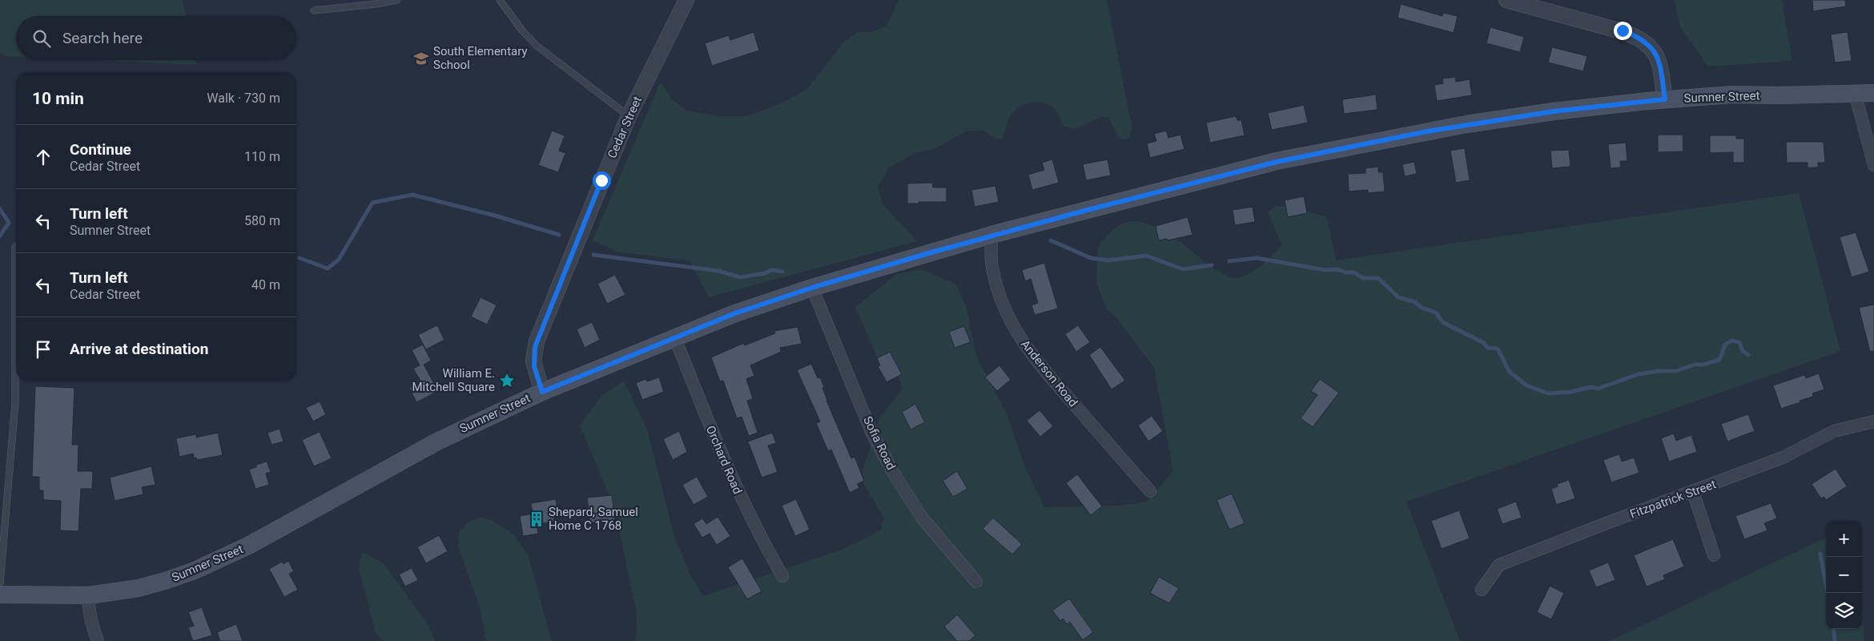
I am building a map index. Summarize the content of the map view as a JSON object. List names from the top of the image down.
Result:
{
  "streets": {
    "main road": ["Sumner Street"],
    "street": [
      "Cedar Street",
      "Anderson Road",
      "Sofia Road",
      "Orchard Road",
      "Fitzpatrick Street"
    ]
  },
  "crossings": [
    ["Sumner Street", "Cedar Street"],
    ["Sumner Street", "Anderson Road"],
    ["Sumner Street", "Sofia Road"],
    ["Sumner Street", "Orchard Road"]
  ],
  "places": {
    "school or university": ["South Elementary School"],
    "place": ["William E. Mitchell Square"],
    "building": ["Shepard, Samuel Home C 1768"]
  },
  "page": {
    "search": "Search here",
    "heading": ["10 min", "Walk · 730 m"],
    "list": [
      ["Continue", "Cedar Street", "110 m"],
      ["Turn left", "Sumner Street", "580 m"],
      ["Turn left", "Cedar Street", "40 m"],
      "Arrive at destination"
    ],
    "map_buttons": ["+", "−"]
  }
}
